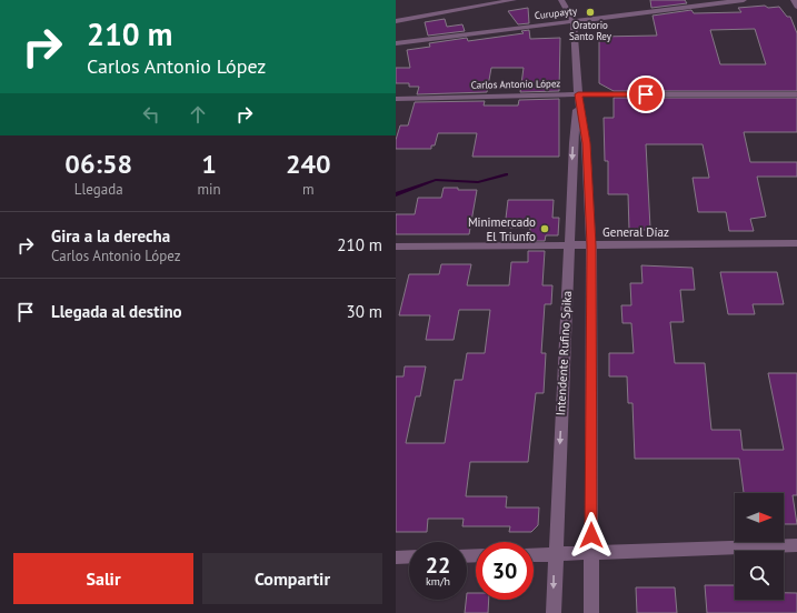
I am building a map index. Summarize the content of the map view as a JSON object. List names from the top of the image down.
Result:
{
  "streets": {
    "street": [
      "Curupayty",
      "Carlos Antonio López",
      "General Díaz",
      "Intendente Rufino Spika"
    ]
  },
  "crossings": [
    ["Curupayty", "Intendente Rufino Spika"],
    ["Carlos Antonio López", "Intendente Rufino Spika"],
    ["General Díaz", "Intendente Rufino Spika"]
  ],
  "places": ["Oratorio Santo Rey", "Minimercado El Triunfo"],
  "north": "right",
  "page": {
    "turn": ["210 m", "Carlos Antonio López"],
    "eta": [
      "06:58",
      "Llegada",
      "1",
      "min",
      "240",
      "m"
    ],
    "list": [
      {
        "name": "Gira a la derecha",
        "note": "Carlos Antonio López",
        "value": "210 m"
      },
      {
        "name": "Llegada al destino",
        "value": "30 m"
      }
    ],
    "speed": "22 km/h",
    "limit": "30",
    "buttons": ["Salir", "Compartir"]
  }
}
